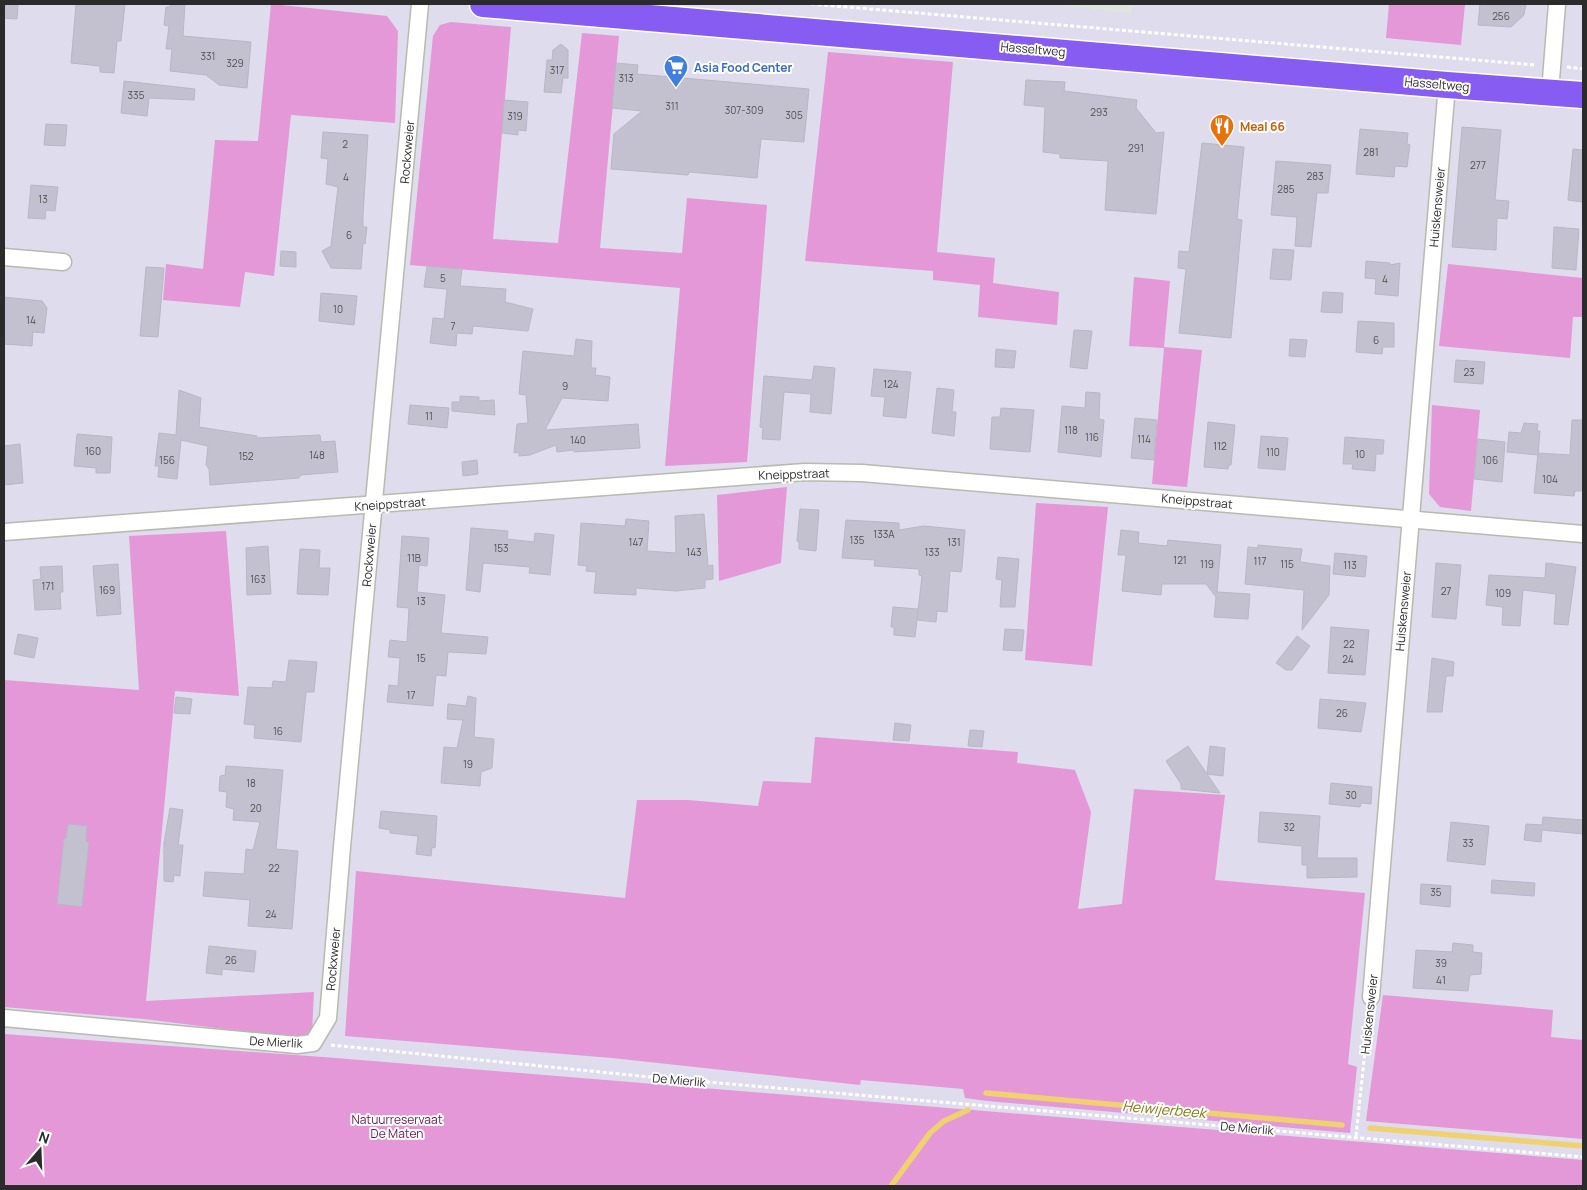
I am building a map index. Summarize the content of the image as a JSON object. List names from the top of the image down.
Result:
{
  "streets": {
    "main road": ["Hasseltweg"],
    "street": [
      "Rockxweier",
      "Huiskensweier",
      "Kneippstraat",
      "De Mierlik"
    ]
  },
  "crossings": [
    ["Hasseltweg", "Huiskensweier"],
    ["Rockxweier", "Kneippstraat"],
    ["Rockxweier", "De Mierlik"],
    ["Huiskensweier", "Kneippstraat"],
    ["Huiskensweier", "De Mierlik"]
  ],
  "water": ["Heiwijerbeek"],
  "parks": ["Natuurreservaat De Maten"],
  "places": {
    "supermarket": ["Asia Food Center"],
    "restaurant": ["Meal 66"]
  },
  "house_numbers": [
    "256",
    "331",
    "329",
    "317",
    "313",
    "335",
    "311",
    "307-309",
    "293",
    "305",
    "319",
    "2",
    "291",
    "281",
    "277",
    "283",
    "4",
    "285",
    "13",
    "6",
    "5",
    "4",
    "10",
    "14",
    "7",
    "6",
    "23",
    "124",
    "9",
    "11",
    "118",
    "116",
    "114",
    "140",
    "112",
    "160",
    "110",
    "10",
    "148",
    "152",
    "156",
    "106",
    "104",
    "133A",
    "135",
    "147",
    "131",
    "153",
    "143",
    "133",
    "11B",
    "121",
    "117",
    "119",
    "115",
    "113",
    "163",
    "171",
    "169",
    "27",
    "109",
    "13",
    "22",
    "15",
    "24",
    "17",
    "26",
    "16",
    "19",
    "18",
    "30",
    "20",
    "32",
    "33",
    "22",
    "35",
    "24",
    "26",
    "39",
    "41"
  ],
  "north": "top"
}
